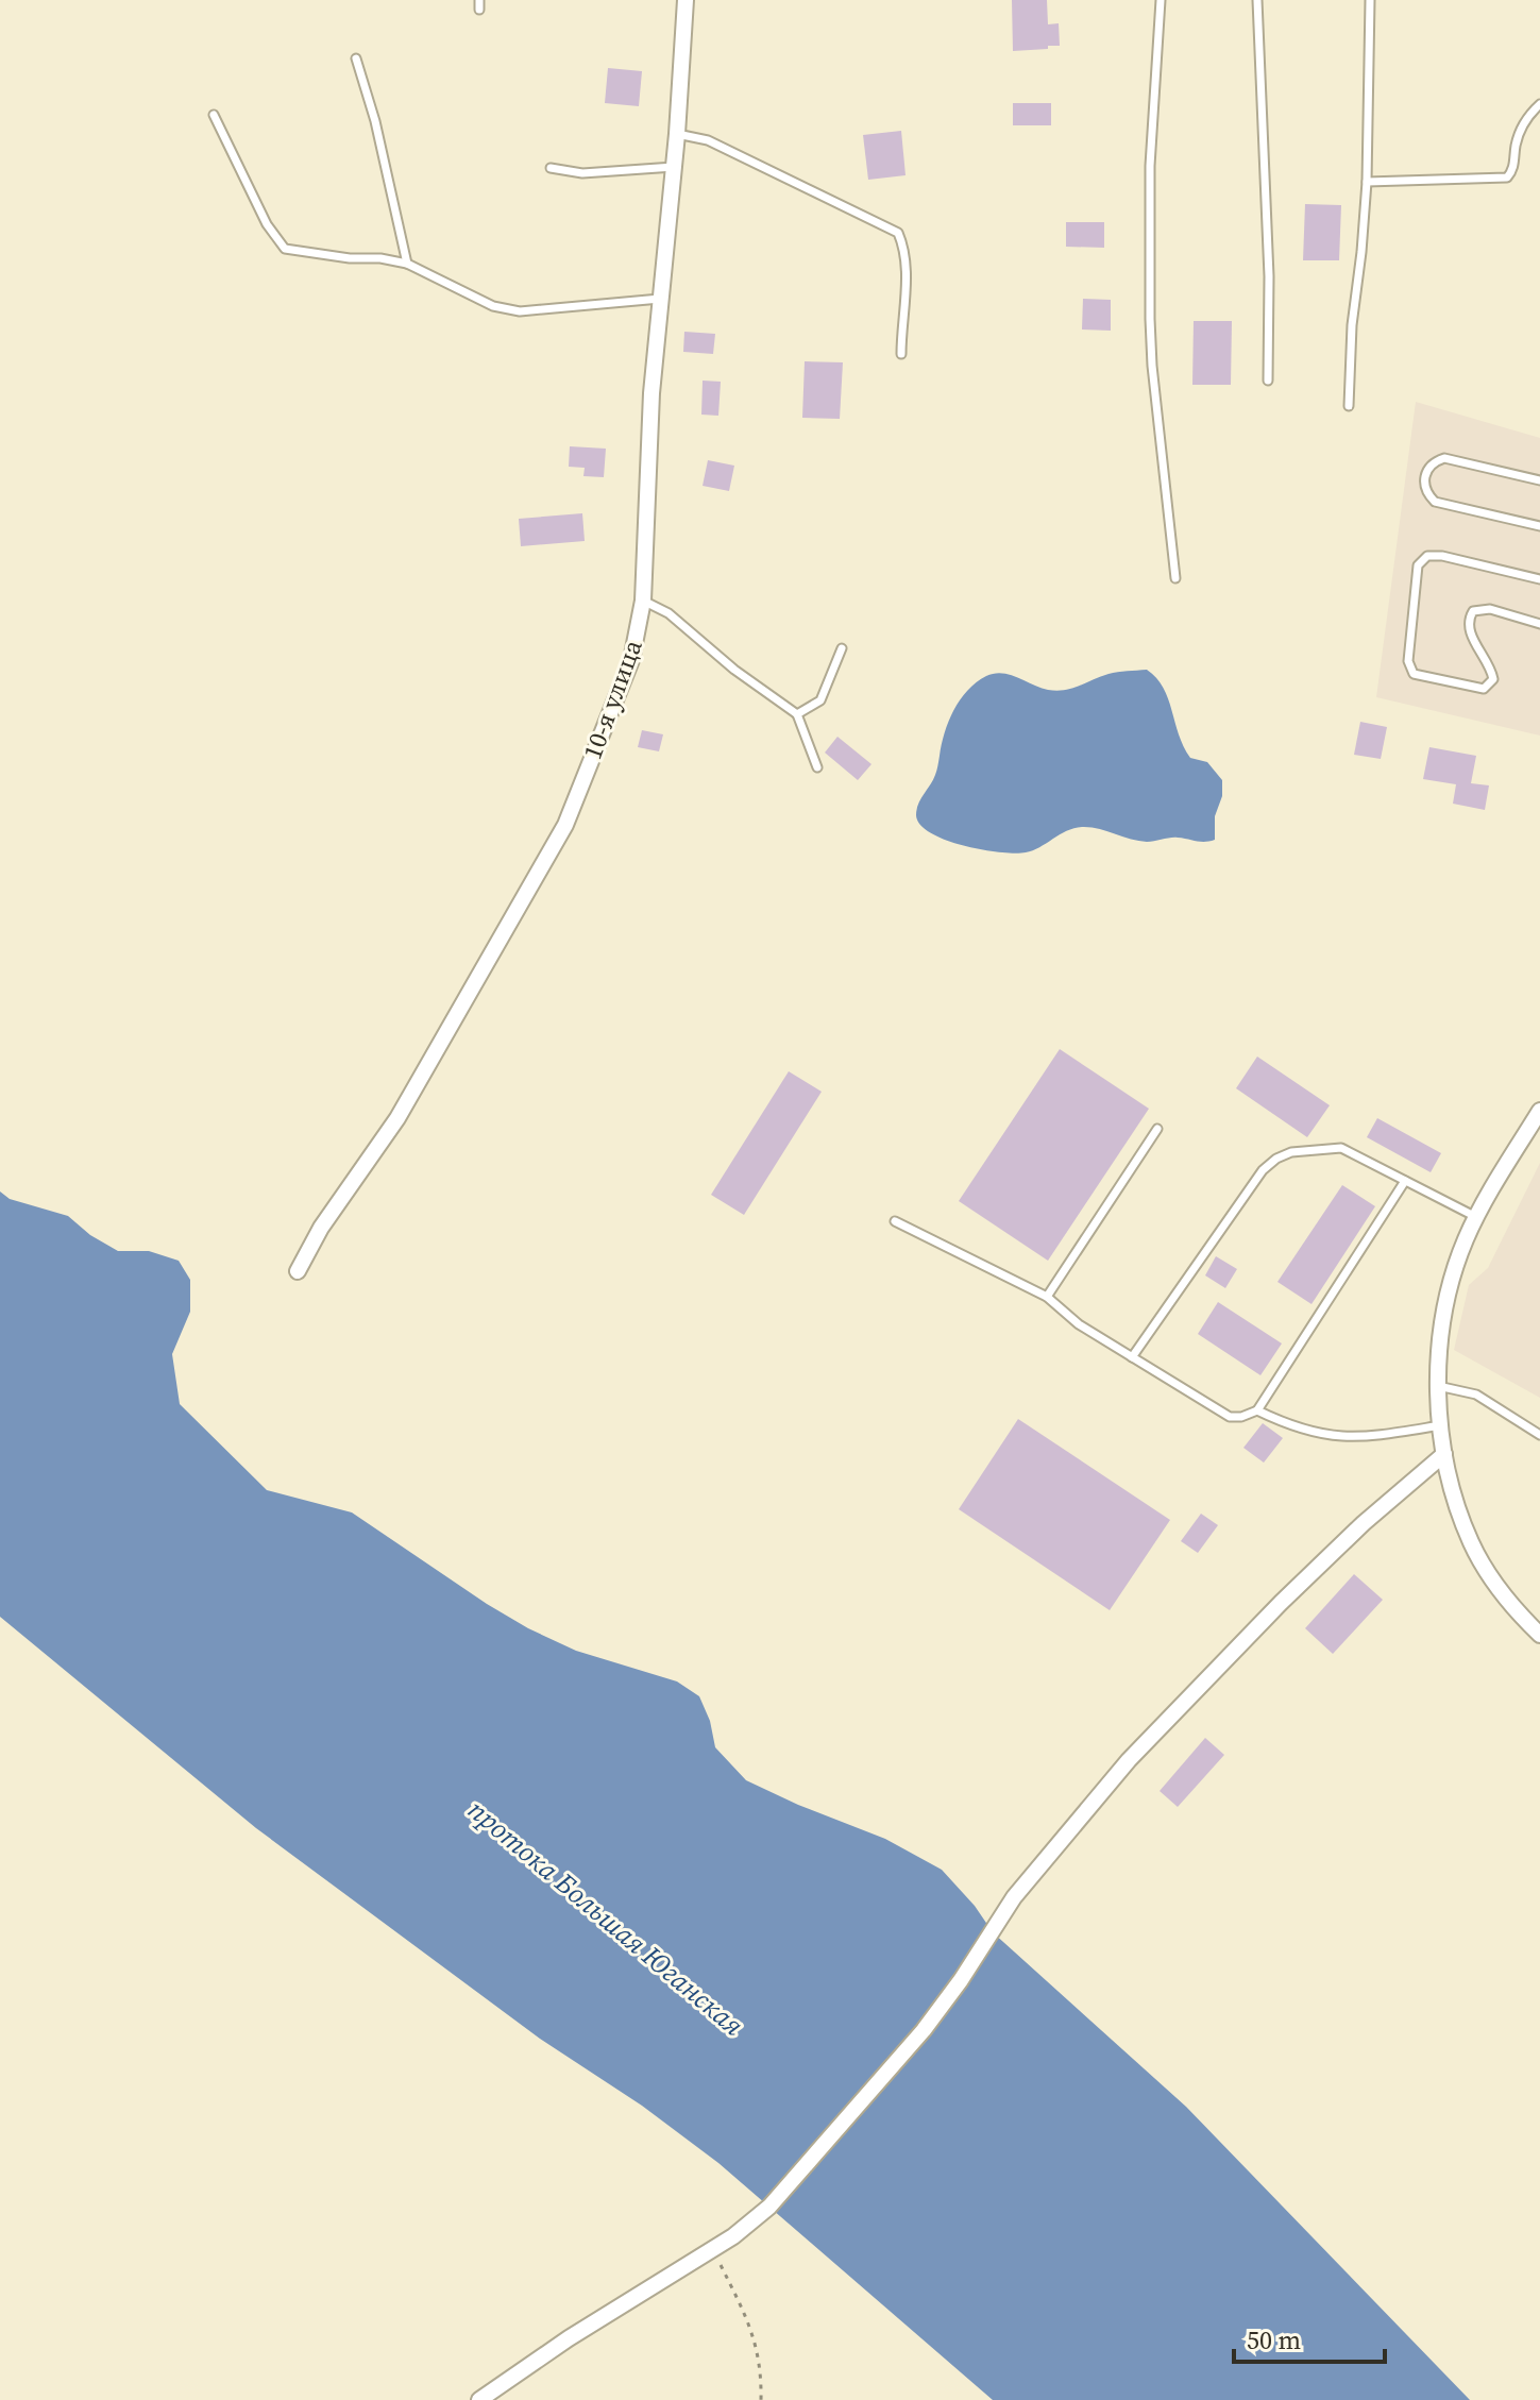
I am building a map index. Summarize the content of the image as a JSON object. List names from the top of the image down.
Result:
{
  "streets": {
    "street": ["10-я улица"]
  },
  "water": ["протока Большая Юганская"],
  "scale_bar": "50 m"
}
